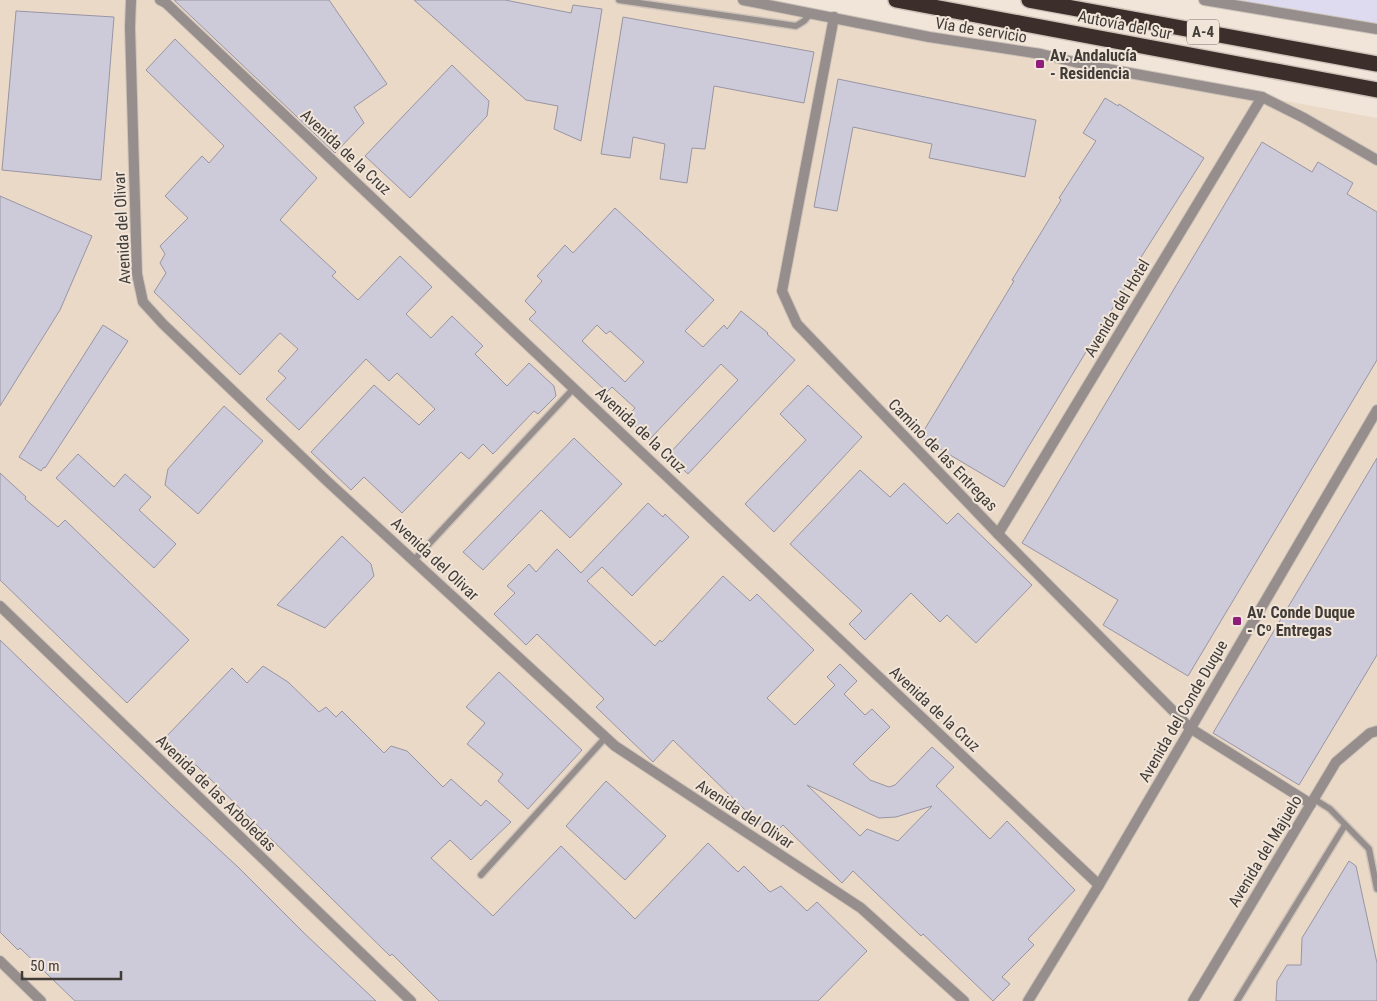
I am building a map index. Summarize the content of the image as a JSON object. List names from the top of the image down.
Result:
{
  "streets": {
    "highway": ["Autovía del Sur", "A-4"],
    "street": [
      "Vía de servicio",
      "Avenida de la Cruz",
      "Avenida del Olivar",
      "Avenida del Hotel",
      "Camino de las Entregas",
      "Avenida del Conde Duque",
      "Avenida de las Arboledas",
      "Avenida del Majuelo"
    ]
  },
  "crossings": [
    ["Vía de servicio", "Avenida del Hotel"],
    ["Vía de servicio", "Camino de las Entregas"],
    ["Avenida de la Cruz", "Avenida del Conde Duque"],
    ["Avenida del Hotel", "Camino de las Entregas"],
    ["Camino de las Entregas", "Avenida del Conde Duque"],
    ["Camino de las Entregas", "Avenida del Majuelo"]
  ],
  "places": {
    "transit": ["Av. Andalucía - Residencia", "Av. Conde Duque - Cº Entregas"]
  },
  "scale_bar": "50 m"
}
